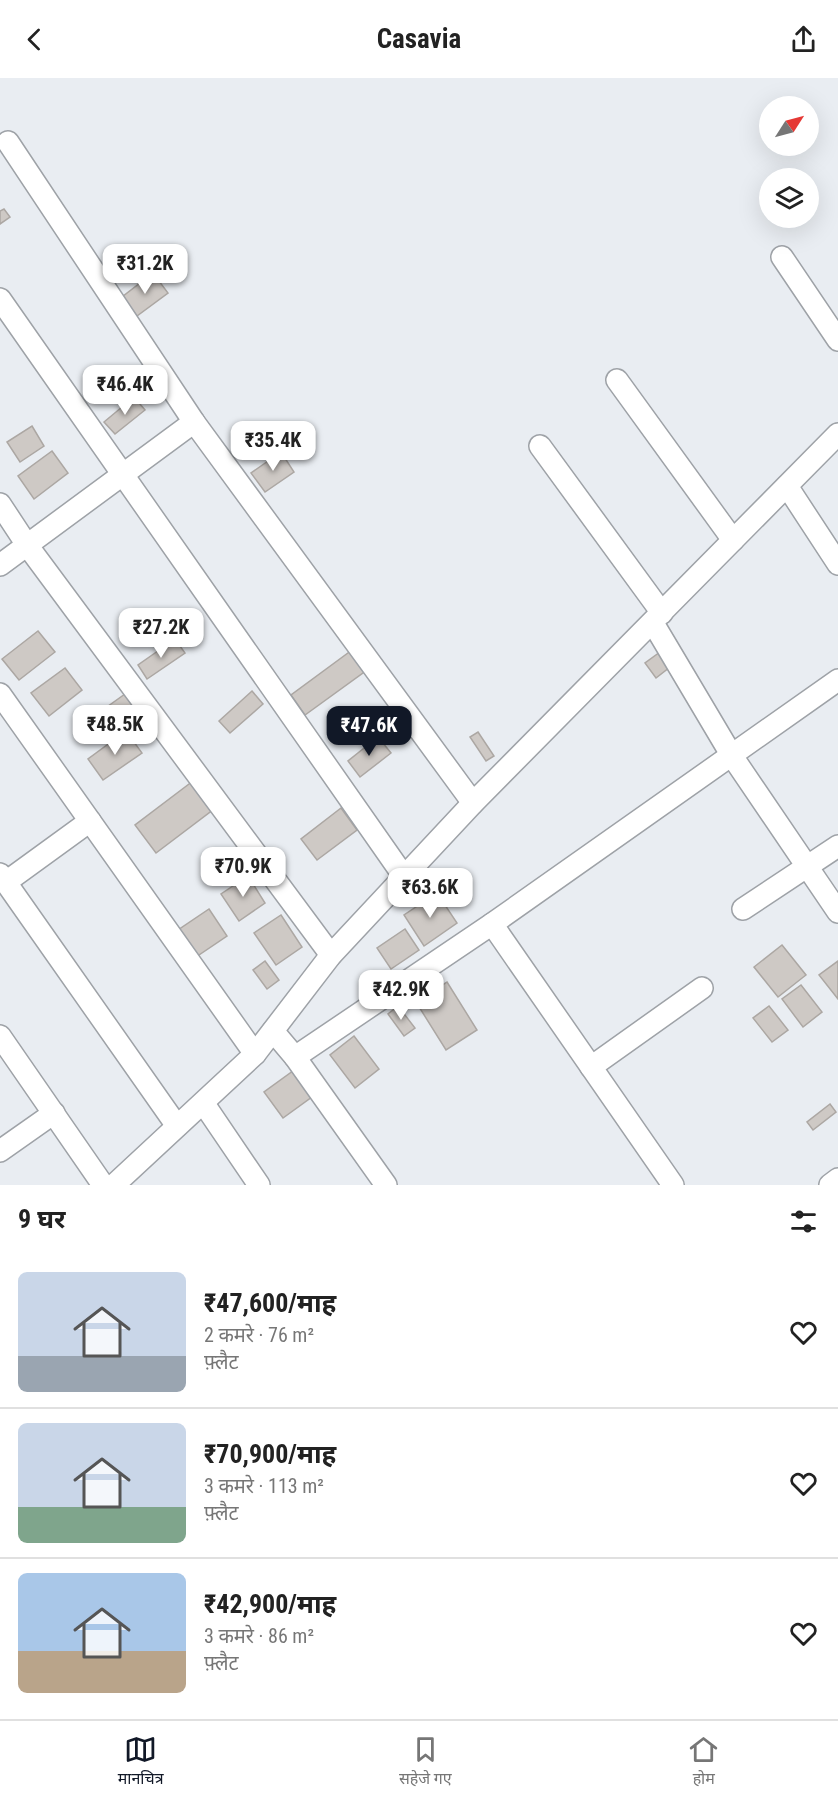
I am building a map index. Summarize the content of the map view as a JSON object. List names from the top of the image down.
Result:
{
  "north": "top right",
  "page": {
    "header": "Casavia",
    "price": [
      "₹31.2K",
      "₹46.4K",
      "₹35.4K",
      "₹27.2K",
      "₹48.5K",
      "₹47.6K",
      "₹70.9K",
      "₹63.6K",
      "₹42.9K"
    ],
    "heading": "9 घर",
    "list": [
      {
        "name": "₹47,600/माह",
        "note": "2 कमरे · 76 m² · फ़्लैट"
      },
      {
        "name": "₹70,900/माह",
        "note": "3 कमरे · 113 m² · फ़्लैट"
      },
      {
        "name": "₹42,900/माह",
        "note": "3 कमरे · 86 m² · फ़्लैट"
      }
    ],
    "tabs": ["मानचित्र", "सहेजे गए", "होम"]
  }
}
